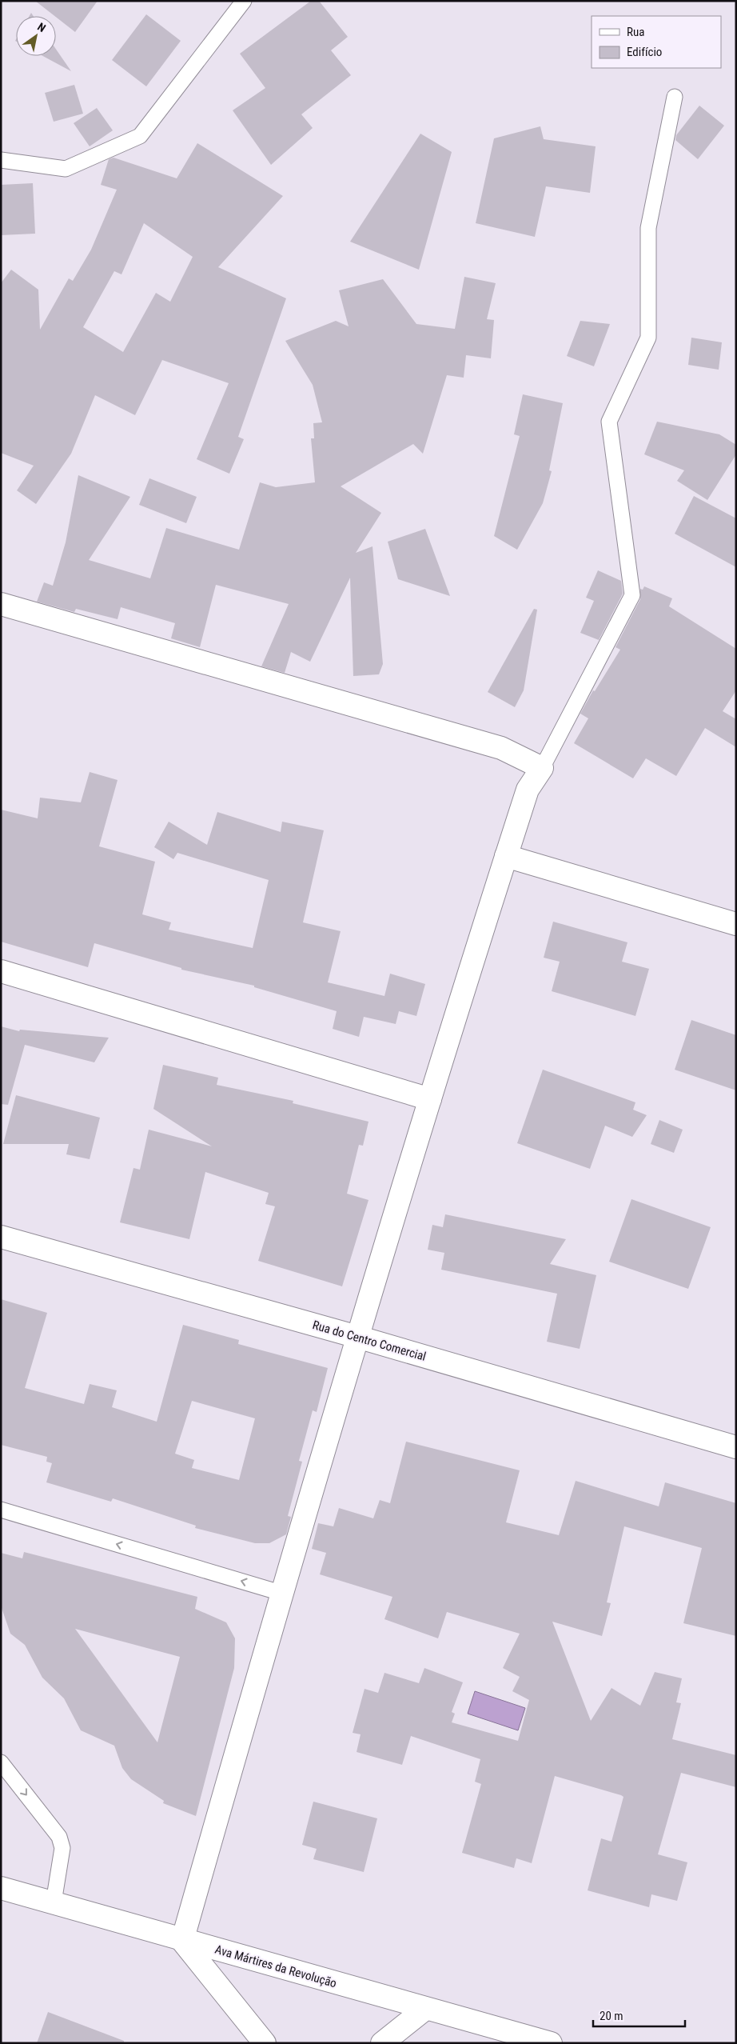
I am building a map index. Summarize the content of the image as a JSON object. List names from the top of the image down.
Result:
{
  "streets": {
    "street": ["Rua do Centro Comercial", "Ava Mártires da Revolução"]
  },
  "legend": ["Rua", "Edifício"],
  "scale_bar": "20 m",
  "north": "top right"
}
